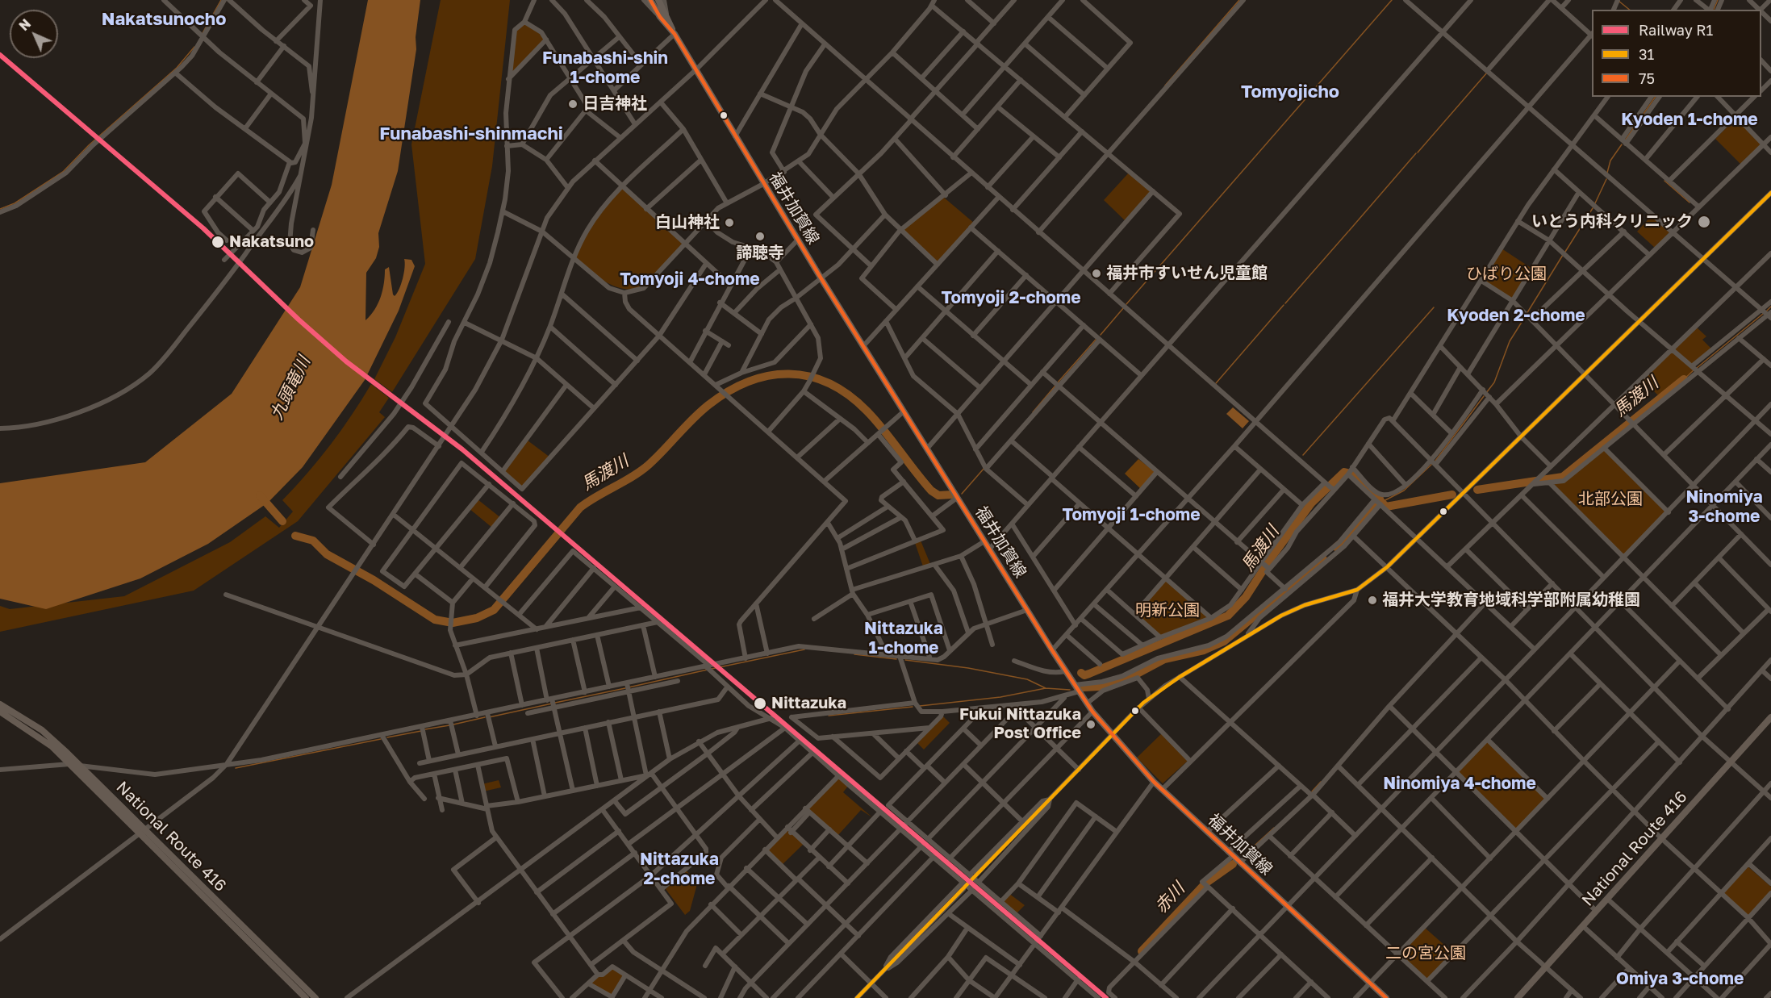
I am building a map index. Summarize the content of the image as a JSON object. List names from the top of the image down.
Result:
{
  "streets": {
    "highway": ["National Route 416"],
    "main road": ["福井加賀線"]
  },
  "districts": [
    "Nakatsunocho",
    "Funabashi-shin 1-chome",
    "Tomyojicho",
    "Kyoden 1-chome",
    "Funabashi-shinmachi",
    "Tomyoji 4-chome",
    "Tomyoji 2-chome",
    "Kyoden 2-chome",
    "Ninomiya 3-chome",
    "Tomyoji 1-chome",
    "Nittazuka 1-chome",
    "Ninomiya 4-chome",
    "Nittazuka 2-chome",
    "Omiya 3-chome"
  ],
  "water": ["九頭竜川", "馬渡川", "赤川"],
  "parks": [
    "ひばり公園",
    "北部公園",
    "明新公園",
    "二の宮公園"
  ],
  "places": [
    "日吉神社",
    "いとう内科クリニック",
    "白山神社",
    "諦聴寺",
    "Nakatsuno",
    "福井市すいせん児童館",
    "福井大学教育地域科学部附属幼稚園",
    "Nittazuka",
    "Fukui Nittazuka Post Office"
  ],
  "lines": ["transit line 75", "rail line R1", "transit line 31"],
  "legend": ["Railway R1", "31", "75"],
  "north": "top left"
}
